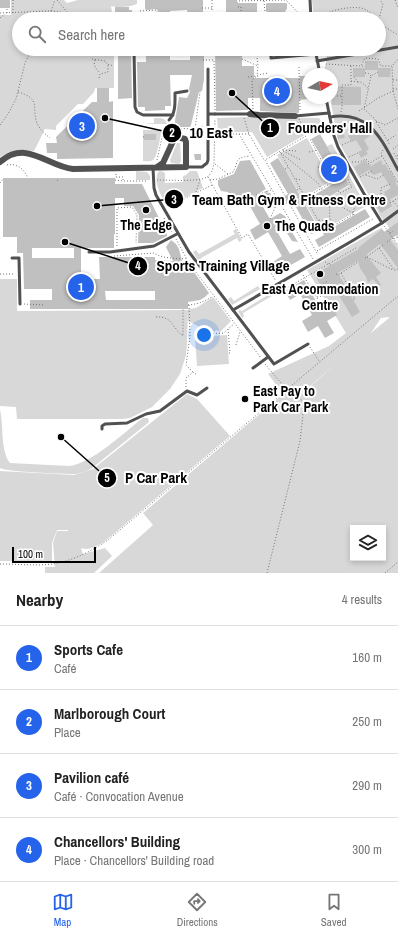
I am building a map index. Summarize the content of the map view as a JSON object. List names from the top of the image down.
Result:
{
  "places": [
    "Founders' Hall",
    "10 East",
    "Team Bath Gym & Fitness Centre",
    "The Edge",
    "The Quads",
    "Sports Training Village",
    "East Accommodation Centre",
    "East Pay to Park Car Park",
    "P Car Park"
  ],
  "scale_bar": "100 m",
  "north": "right",
  "page": {
    "search": "Search here",
    "pins": [
      "4",
      "3",
      "2",
      "1"
    ],
    "scale": "100 m",
    "heading": ["Nearby", "4 results"],
    "list": [
      {
        "mark": "1",
        "name": "Sports Cafe",
        "note": "Café",
        "value": "160 m"
      },
      {
        "mark": "2",
        "name": "Marlborough Court",
        "note": "Place",
        "value": "250 m"
      },
      {
        "mark": "3",
        "name": "Pavilion café",
        "note": "Café · Convocation Avenue",
        "value": "290 m"
      },
      {
        "mark": "4",
        "name": "Chancellors' Building",
        "note": "Place · Chancellors' Building road",
        "value": "300 m"
      }
    ],
    "nav": ["Map", "Directions", "Saved"]
  }
}
